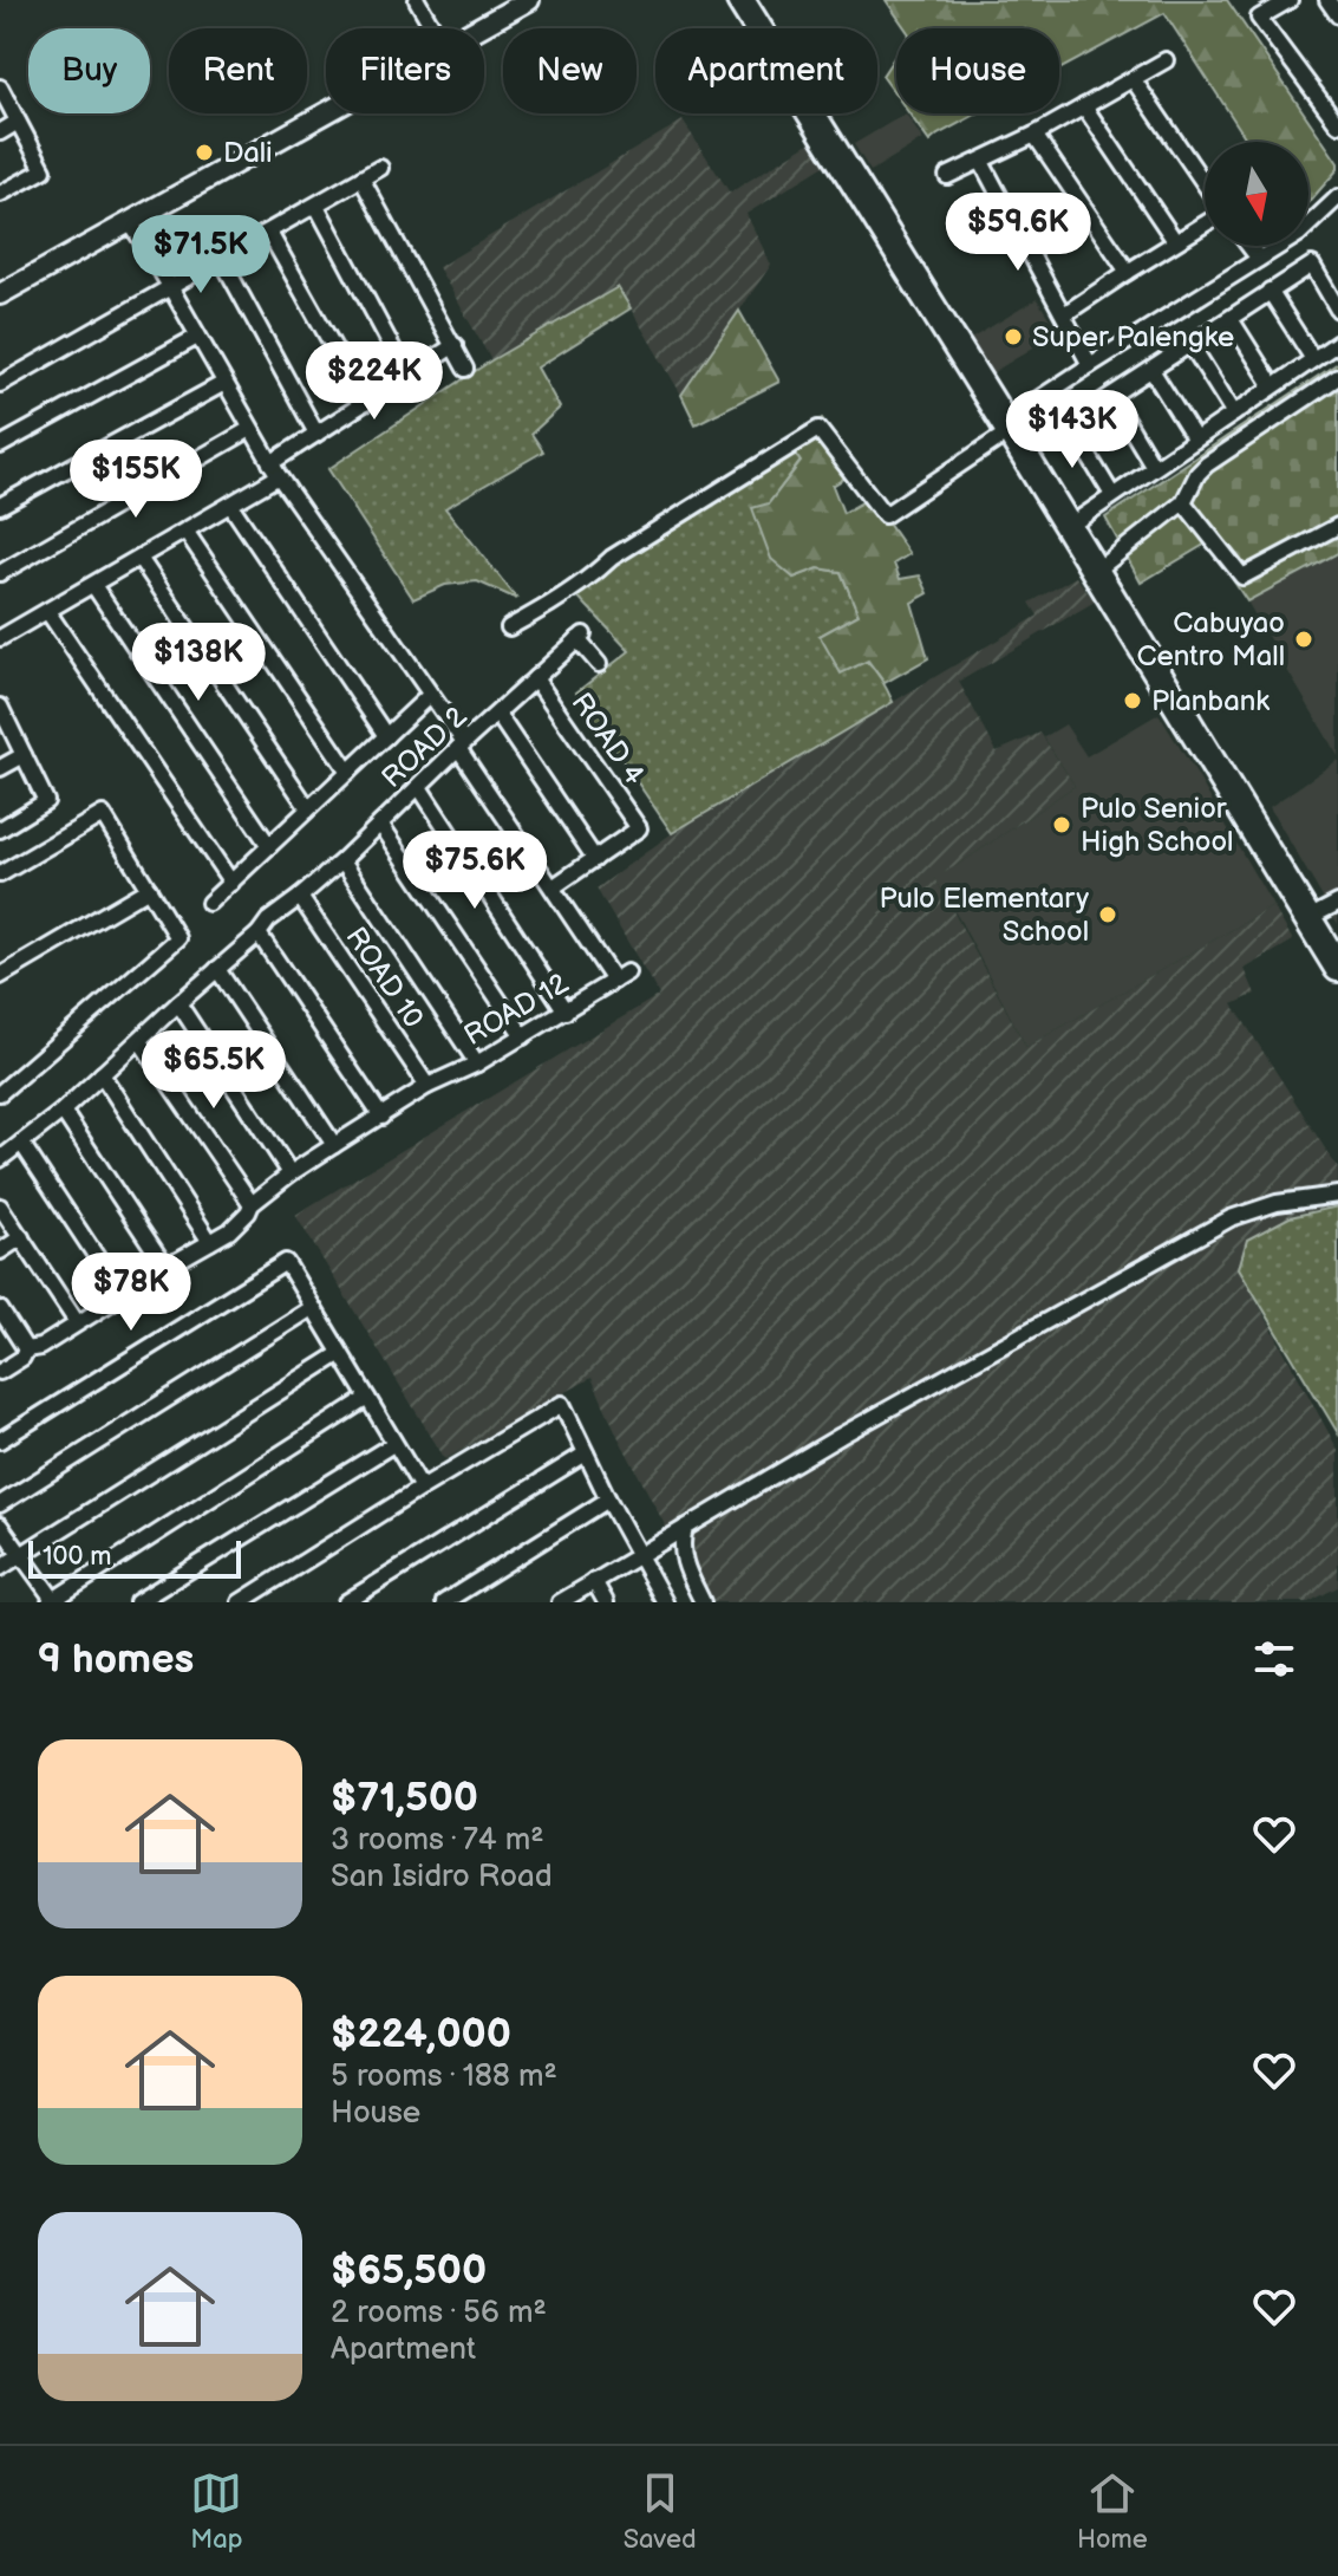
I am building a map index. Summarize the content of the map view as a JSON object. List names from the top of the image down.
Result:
{
  "streets": {
    "street": [
      "ROAD 4",
      "ROAD 2",
      "ROAD 10",
      "ROAD 12"
    ]
  },
  "crossings": [
    ["ROAD 4", "ROAD 2"],
    ["ROAD 2", "ROAD 10"],
    ["ROAD 10", "ROAD 12"]
  ],
  "places": [
    "Dali",
    "Super Palengke",
    "Cabuyao Centro Mall",
    "Planbank",
    "Pulo Senior High School",
    "Pulo Elementary School"
  ],
  "scale_bar": "100 m",
  "north": "bottom",
  "page": {
    "chip": [
      "Buy",
      "Rent",
      "Filters",
      "New",
      "Apartment",
      "House"
    ],
    "price": [
      "$59.6K",
      "$71.5K",
      "$224K",
      "$143K",
      "$155K",
      "$138K",
      "$75.6K",
      "$65.5K",
      "$78K"
    ],
    "scale": "100 m",
    "heading": "9 homes",
    "list": [
      {
        "name": "$71,500",
        "note": "3 rooms · 74 m² · San Isidro Road"
      },
      {
        "name": "$224,000",
        "note": "5 rooms · 188 m² · House"
      },
      {
        "name": "$65,500",
        "note": "2 rooms · 56 m² · Apartment"
      }
    ],
    "tabs": ["Map", "Saved", "Home"]
  }
}
